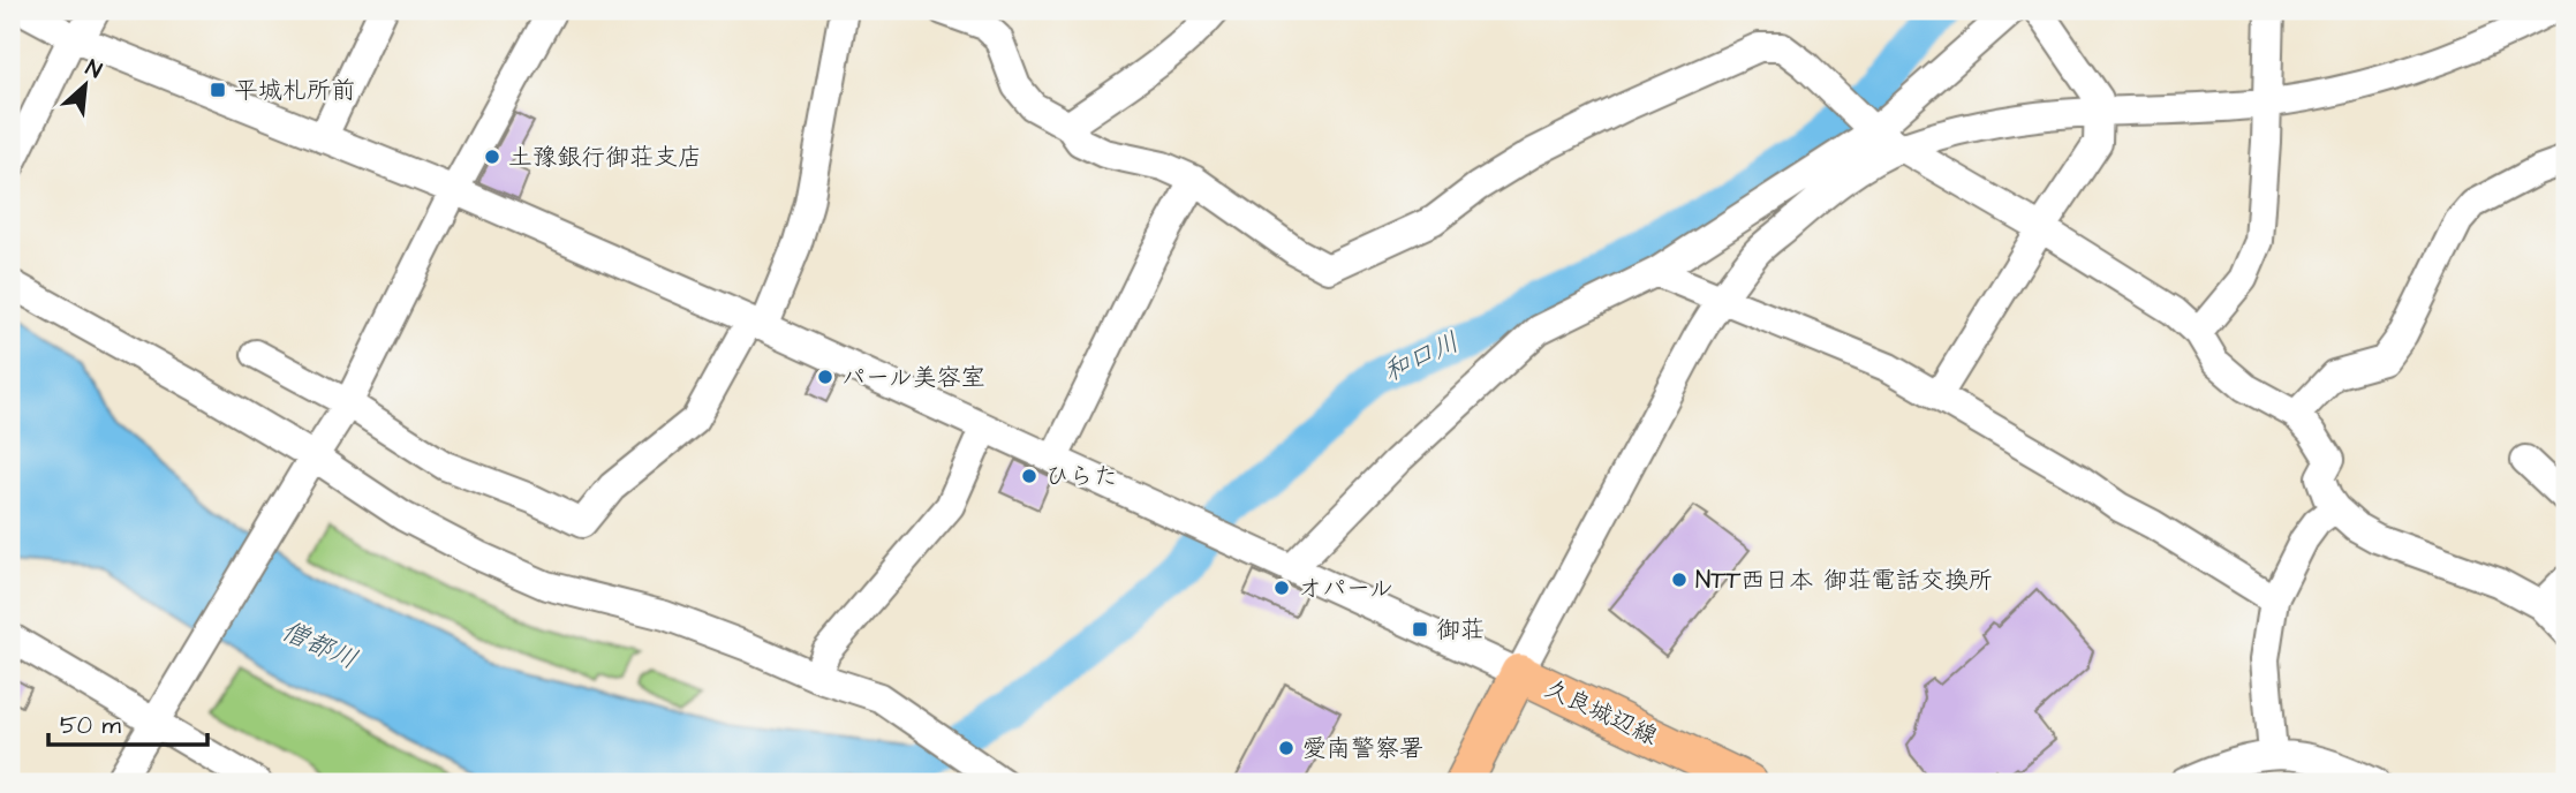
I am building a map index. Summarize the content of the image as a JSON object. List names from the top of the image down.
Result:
{
  "streets": {
    "main road": ["久良城辺線"]
  },
  "water": ["和口川", "僧都川"],
  "places": {
    "transit": ["平城札所前", "御荘"],
    "other": [
      "土豫銀行御荘支店",
      "パール美容室",
      "ひらた",
      "NTT西日本 御荘電話交換所",
      "オパール",
      "愛南警察署"
    ]
  },
  "scale_bar": "50 m",
  "north": "top right"
}
